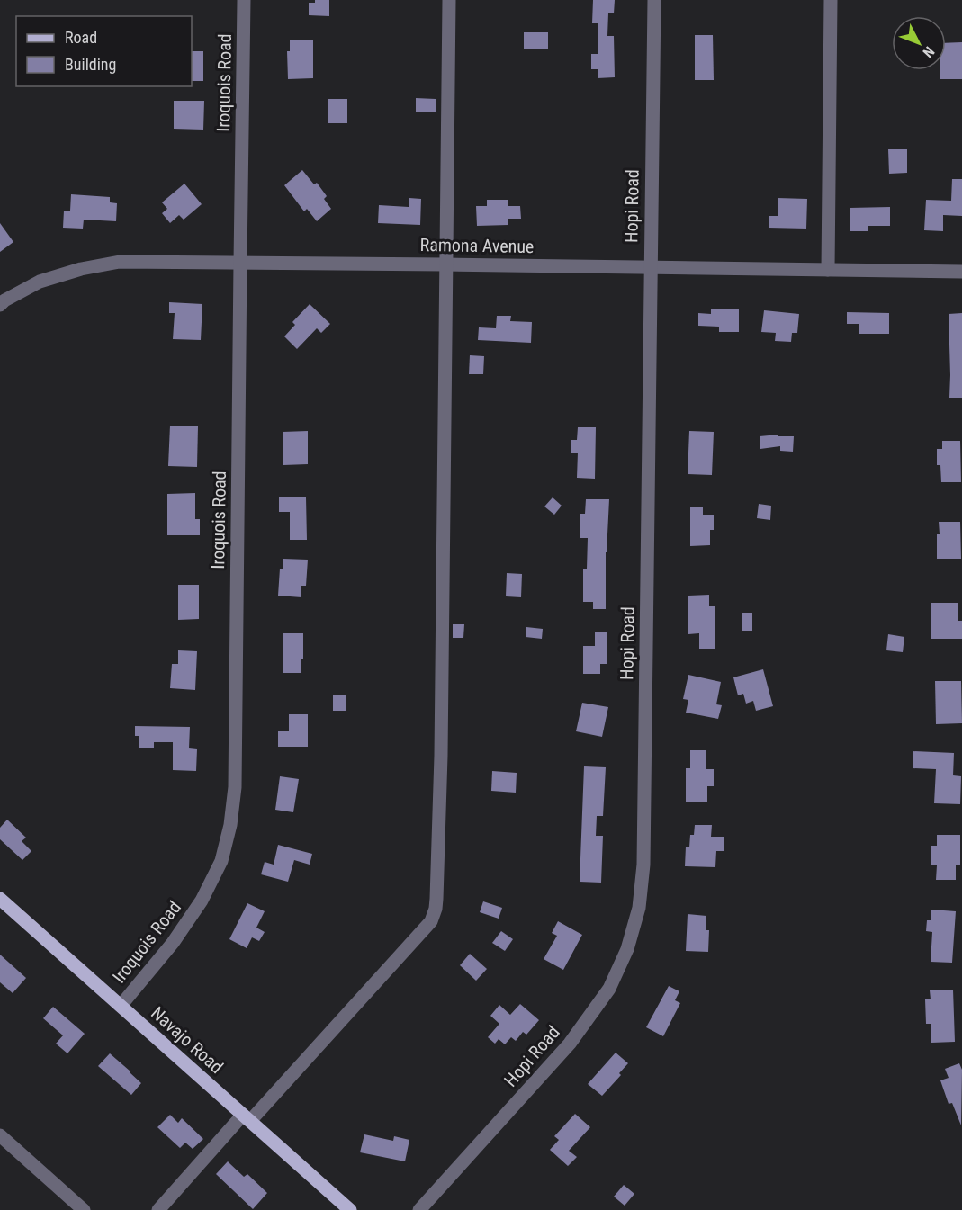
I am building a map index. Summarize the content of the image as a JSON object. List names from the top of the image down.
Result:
{
  "streets": {
    "main road": ["Navajo Road"],
    "street": ["Iroquois Road", "Hopi Road", "Ramona Avenue"]
  },
  "crossings": [
    ["Iroquois Road", "Ramona Avenue"],
    ["Iroquois Road", "Navajo Road"],
    ["Hopi Road", "Ramona Avenue"]
  ],
  "legend": ["Road", "Building"],
  "north": "bottom right"
}
